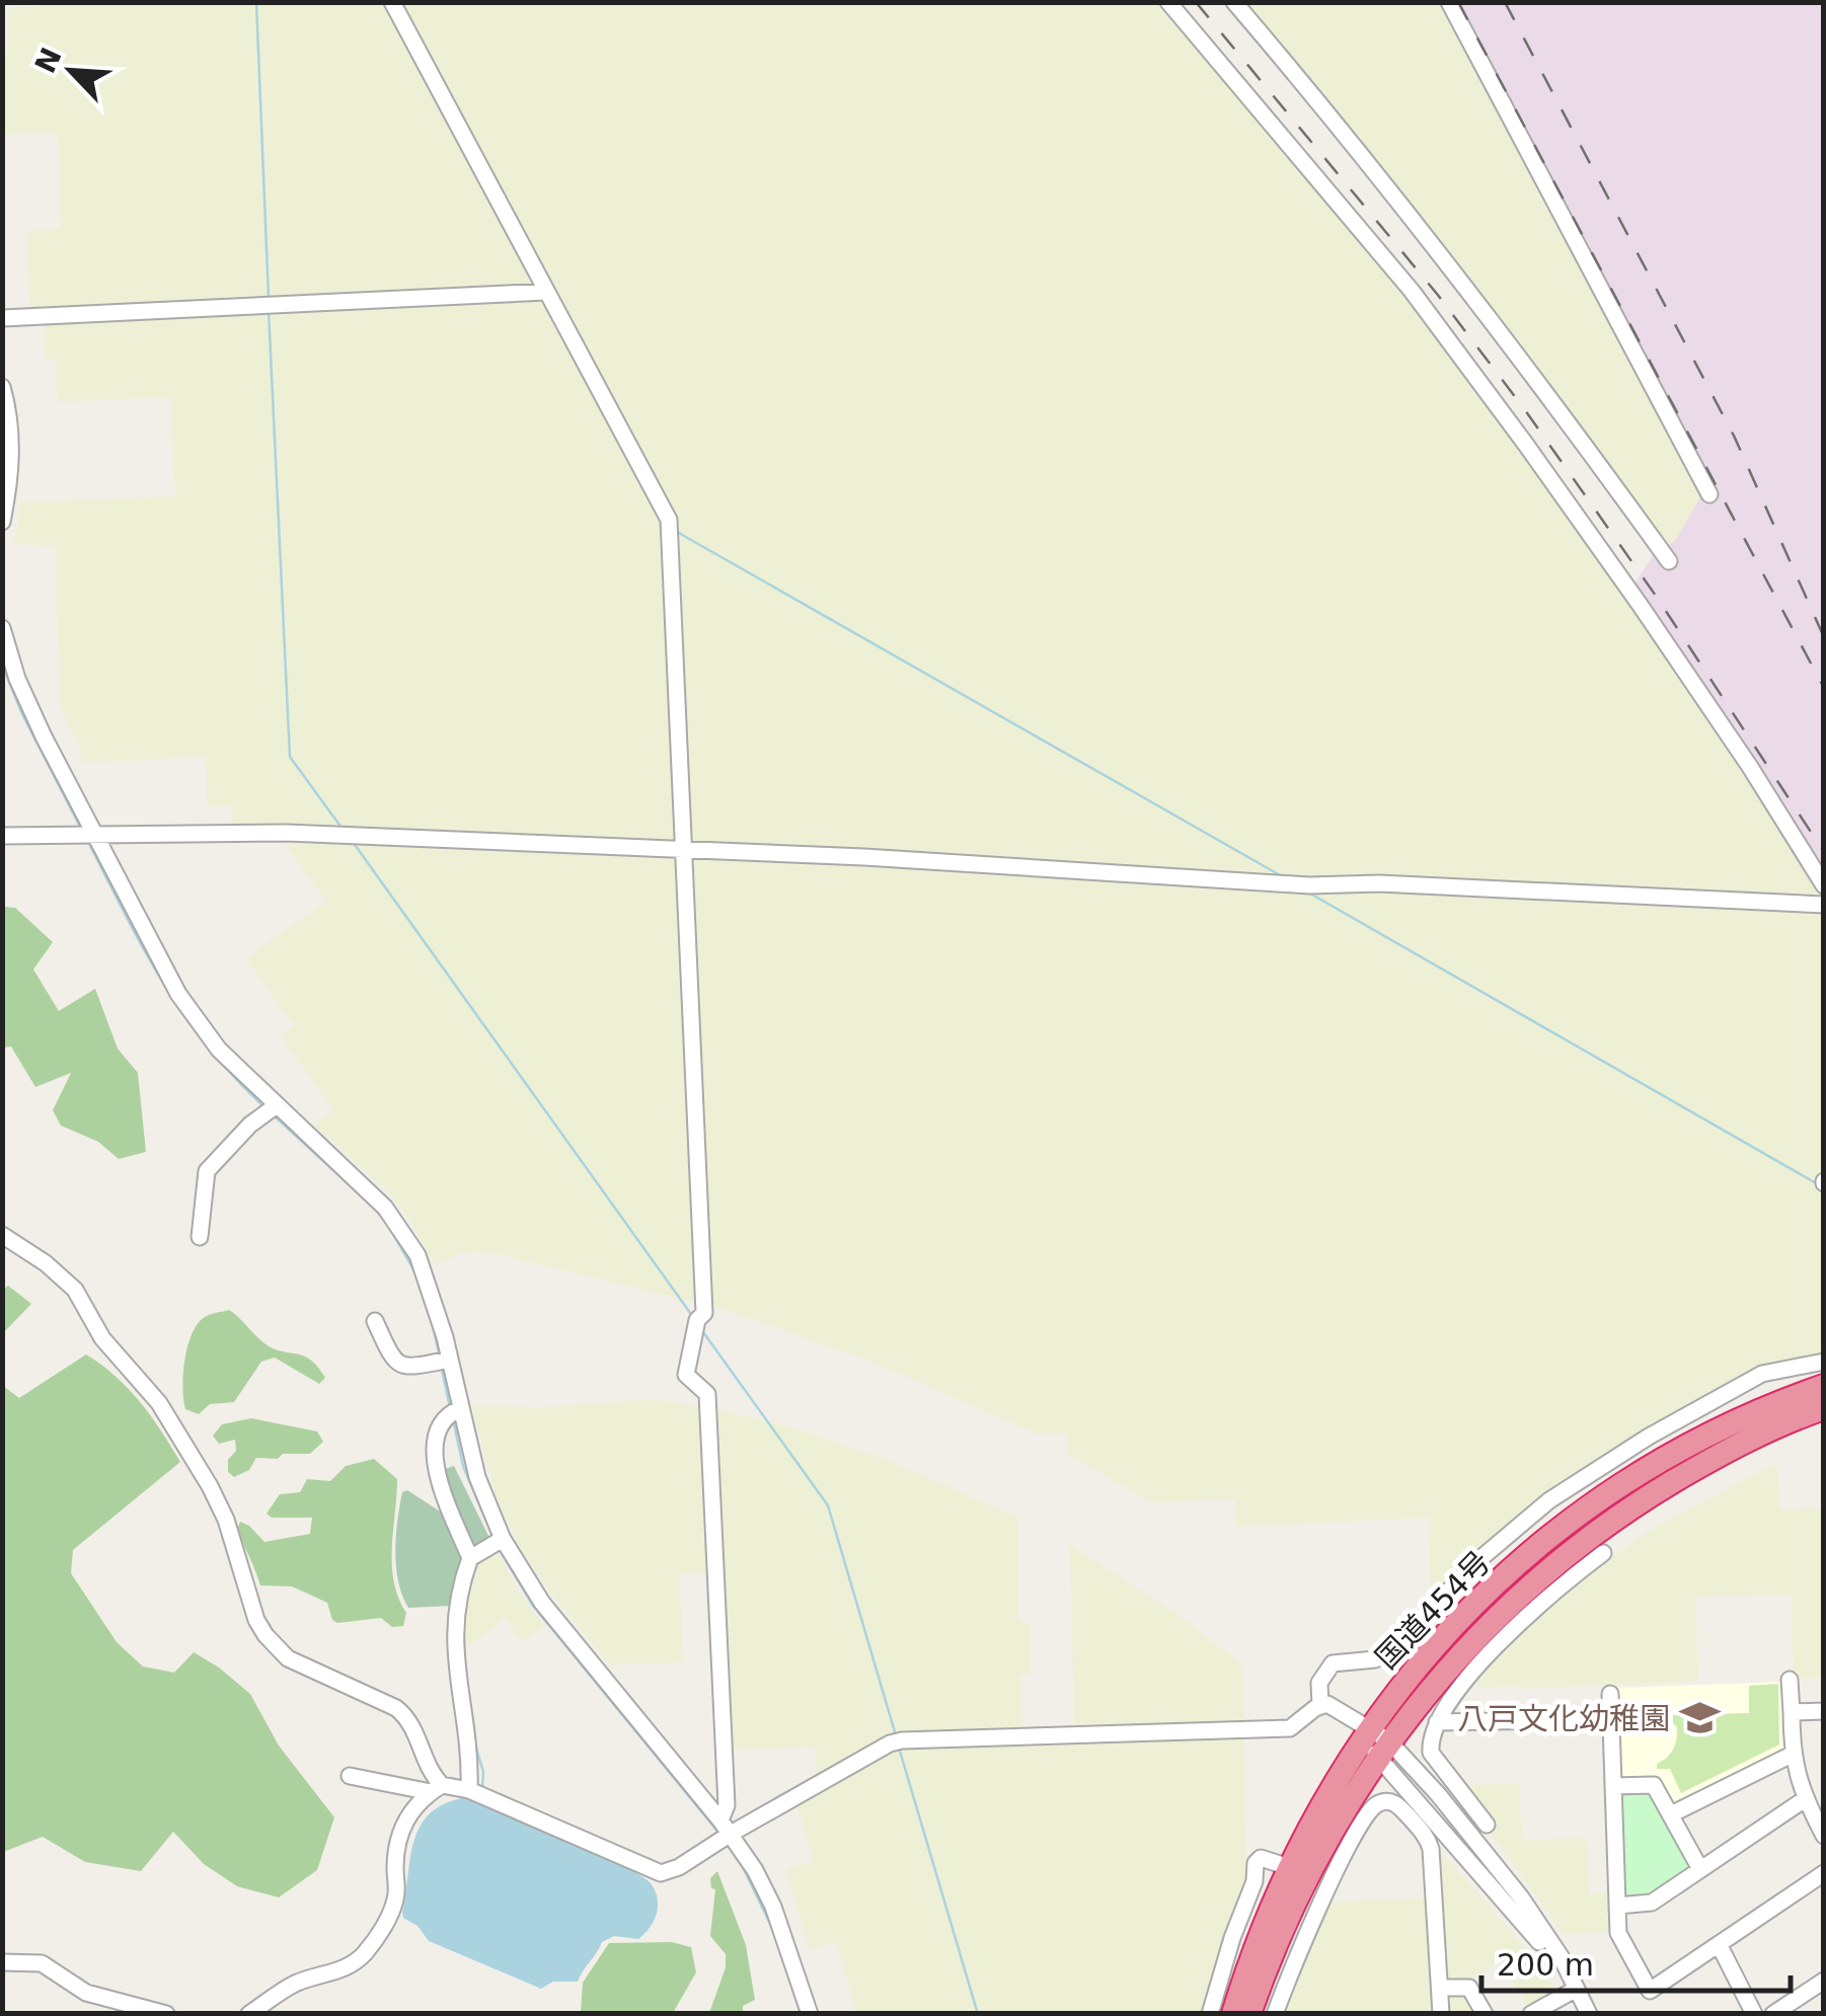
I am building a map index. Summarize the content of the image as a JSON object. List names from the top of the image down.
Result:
{
  "streets": {
    "highway": ["国道454号"]
  },
  "places": {
    "school or university": ["八戸文化幼稚園"]
  },
  "scale_bar": "200 m",
  "north": "top left"
}
